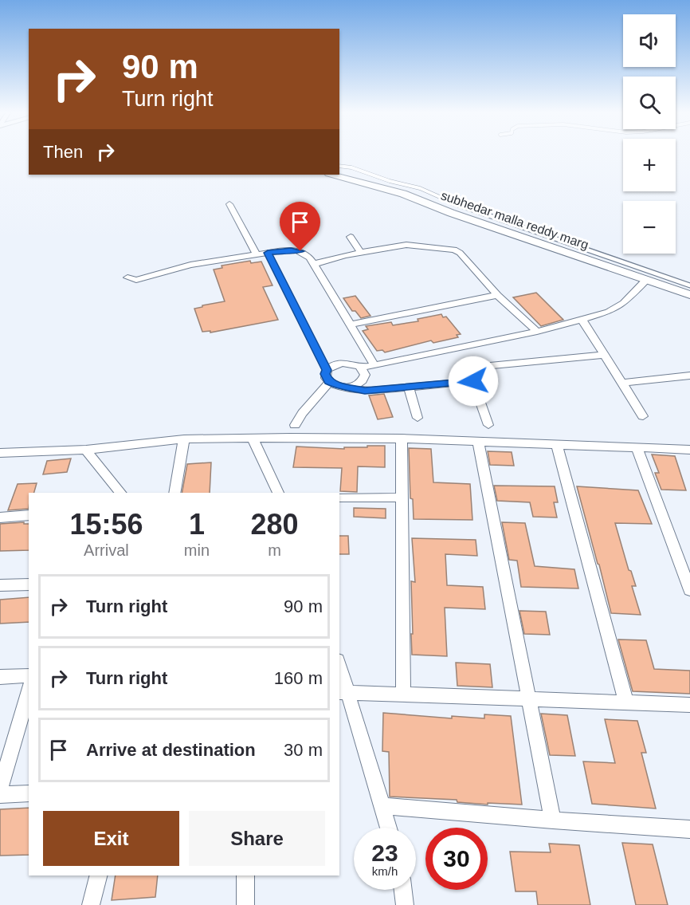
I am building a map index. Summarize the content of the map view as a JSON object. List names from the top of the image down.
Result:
{
  "streets": {
    "main road": ["subhedar malla reddy marg"]
  },
  "page": {
    "map_buttons": ["+", "−"],
    "turn": ["90 m", "Turn right"],
    "then": "Then",
    "eta": [
      "15:56",
      "Arrival",
      "1",
      "min",
      "280",
      "m"
    ],
    "list": [
      {
        "name": "Turn right",
        "value": "90 m"
      },
      {
        "name": "Turn right",
        "value": "160 m"
      },
      {
        "name": "Arrive at destination",
        "value": "30 m"
      }
    ],
    "buttons": ["Exit", "Share"],
    "speed": "23 km/h",
    "limit": "30"
  }
}
